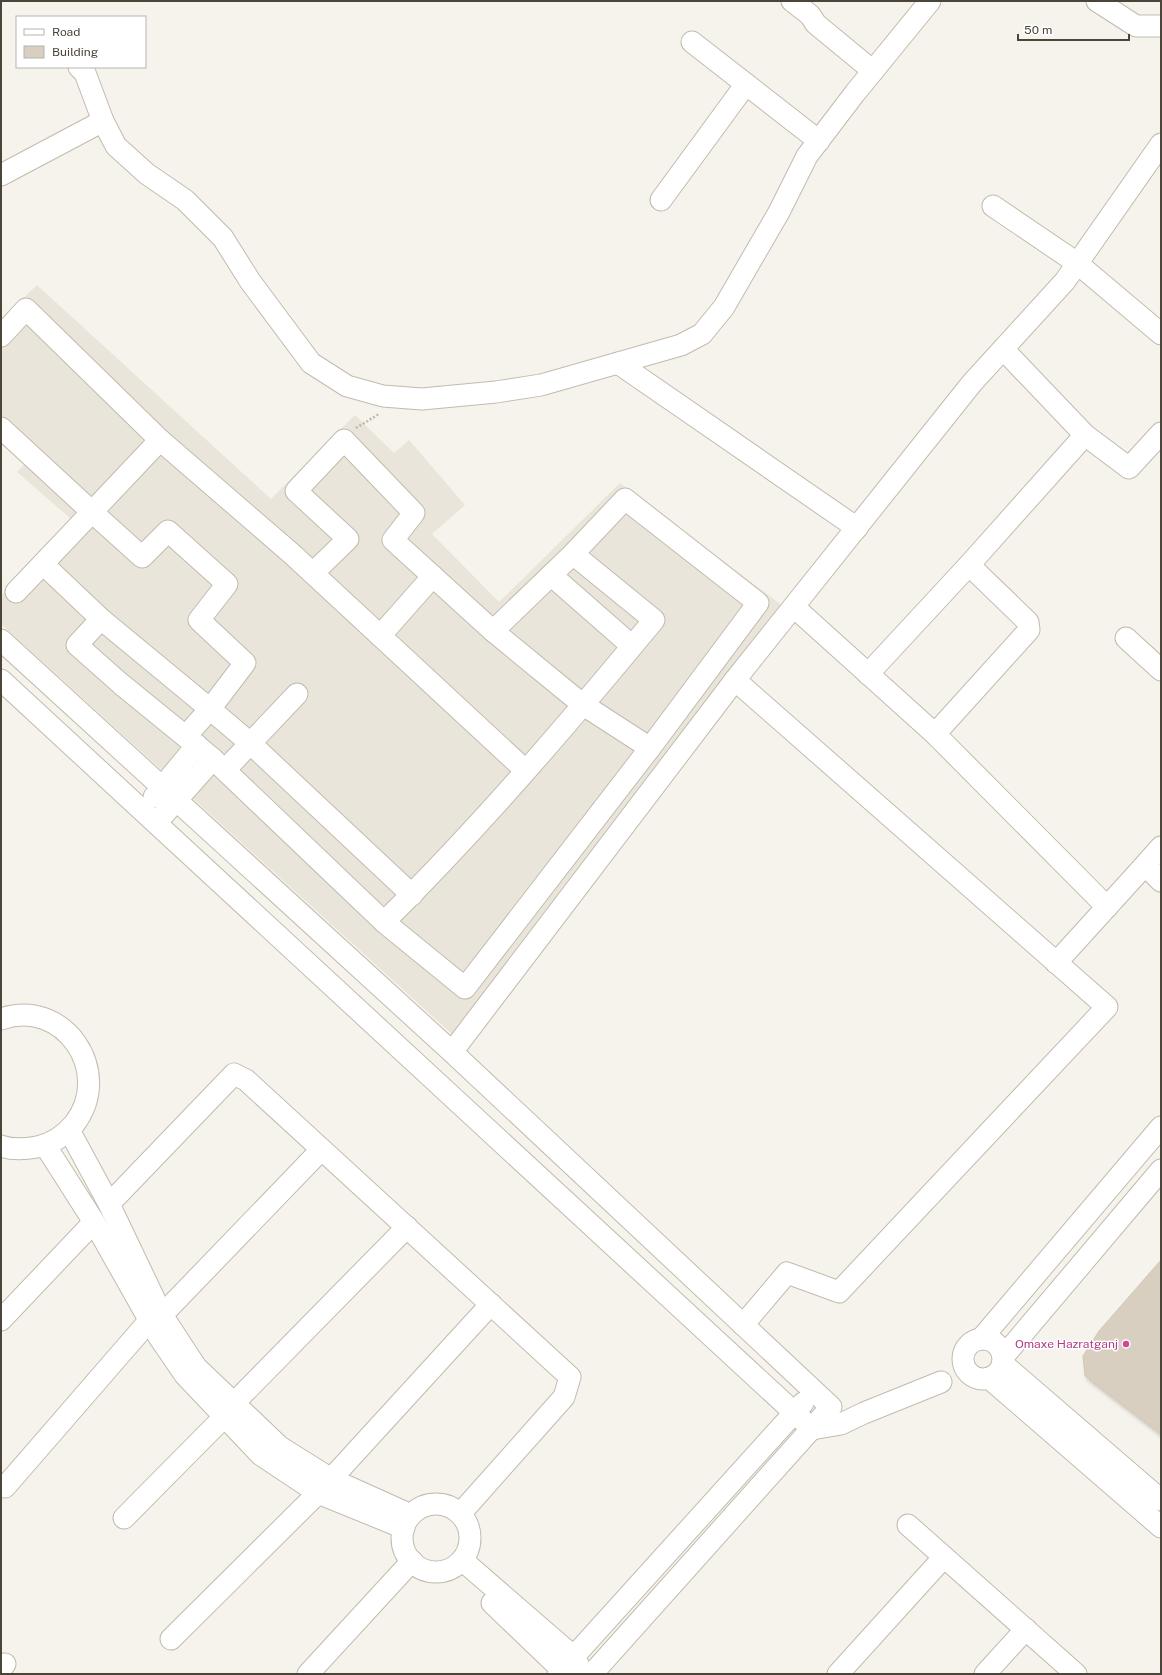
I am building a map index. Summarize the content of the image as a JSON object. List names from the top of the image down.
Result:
{
  "places": ["Omaxe Hazratganj"],
  "legend": ["Road", "Building"],
  "scale_bar": "50 m"
}
